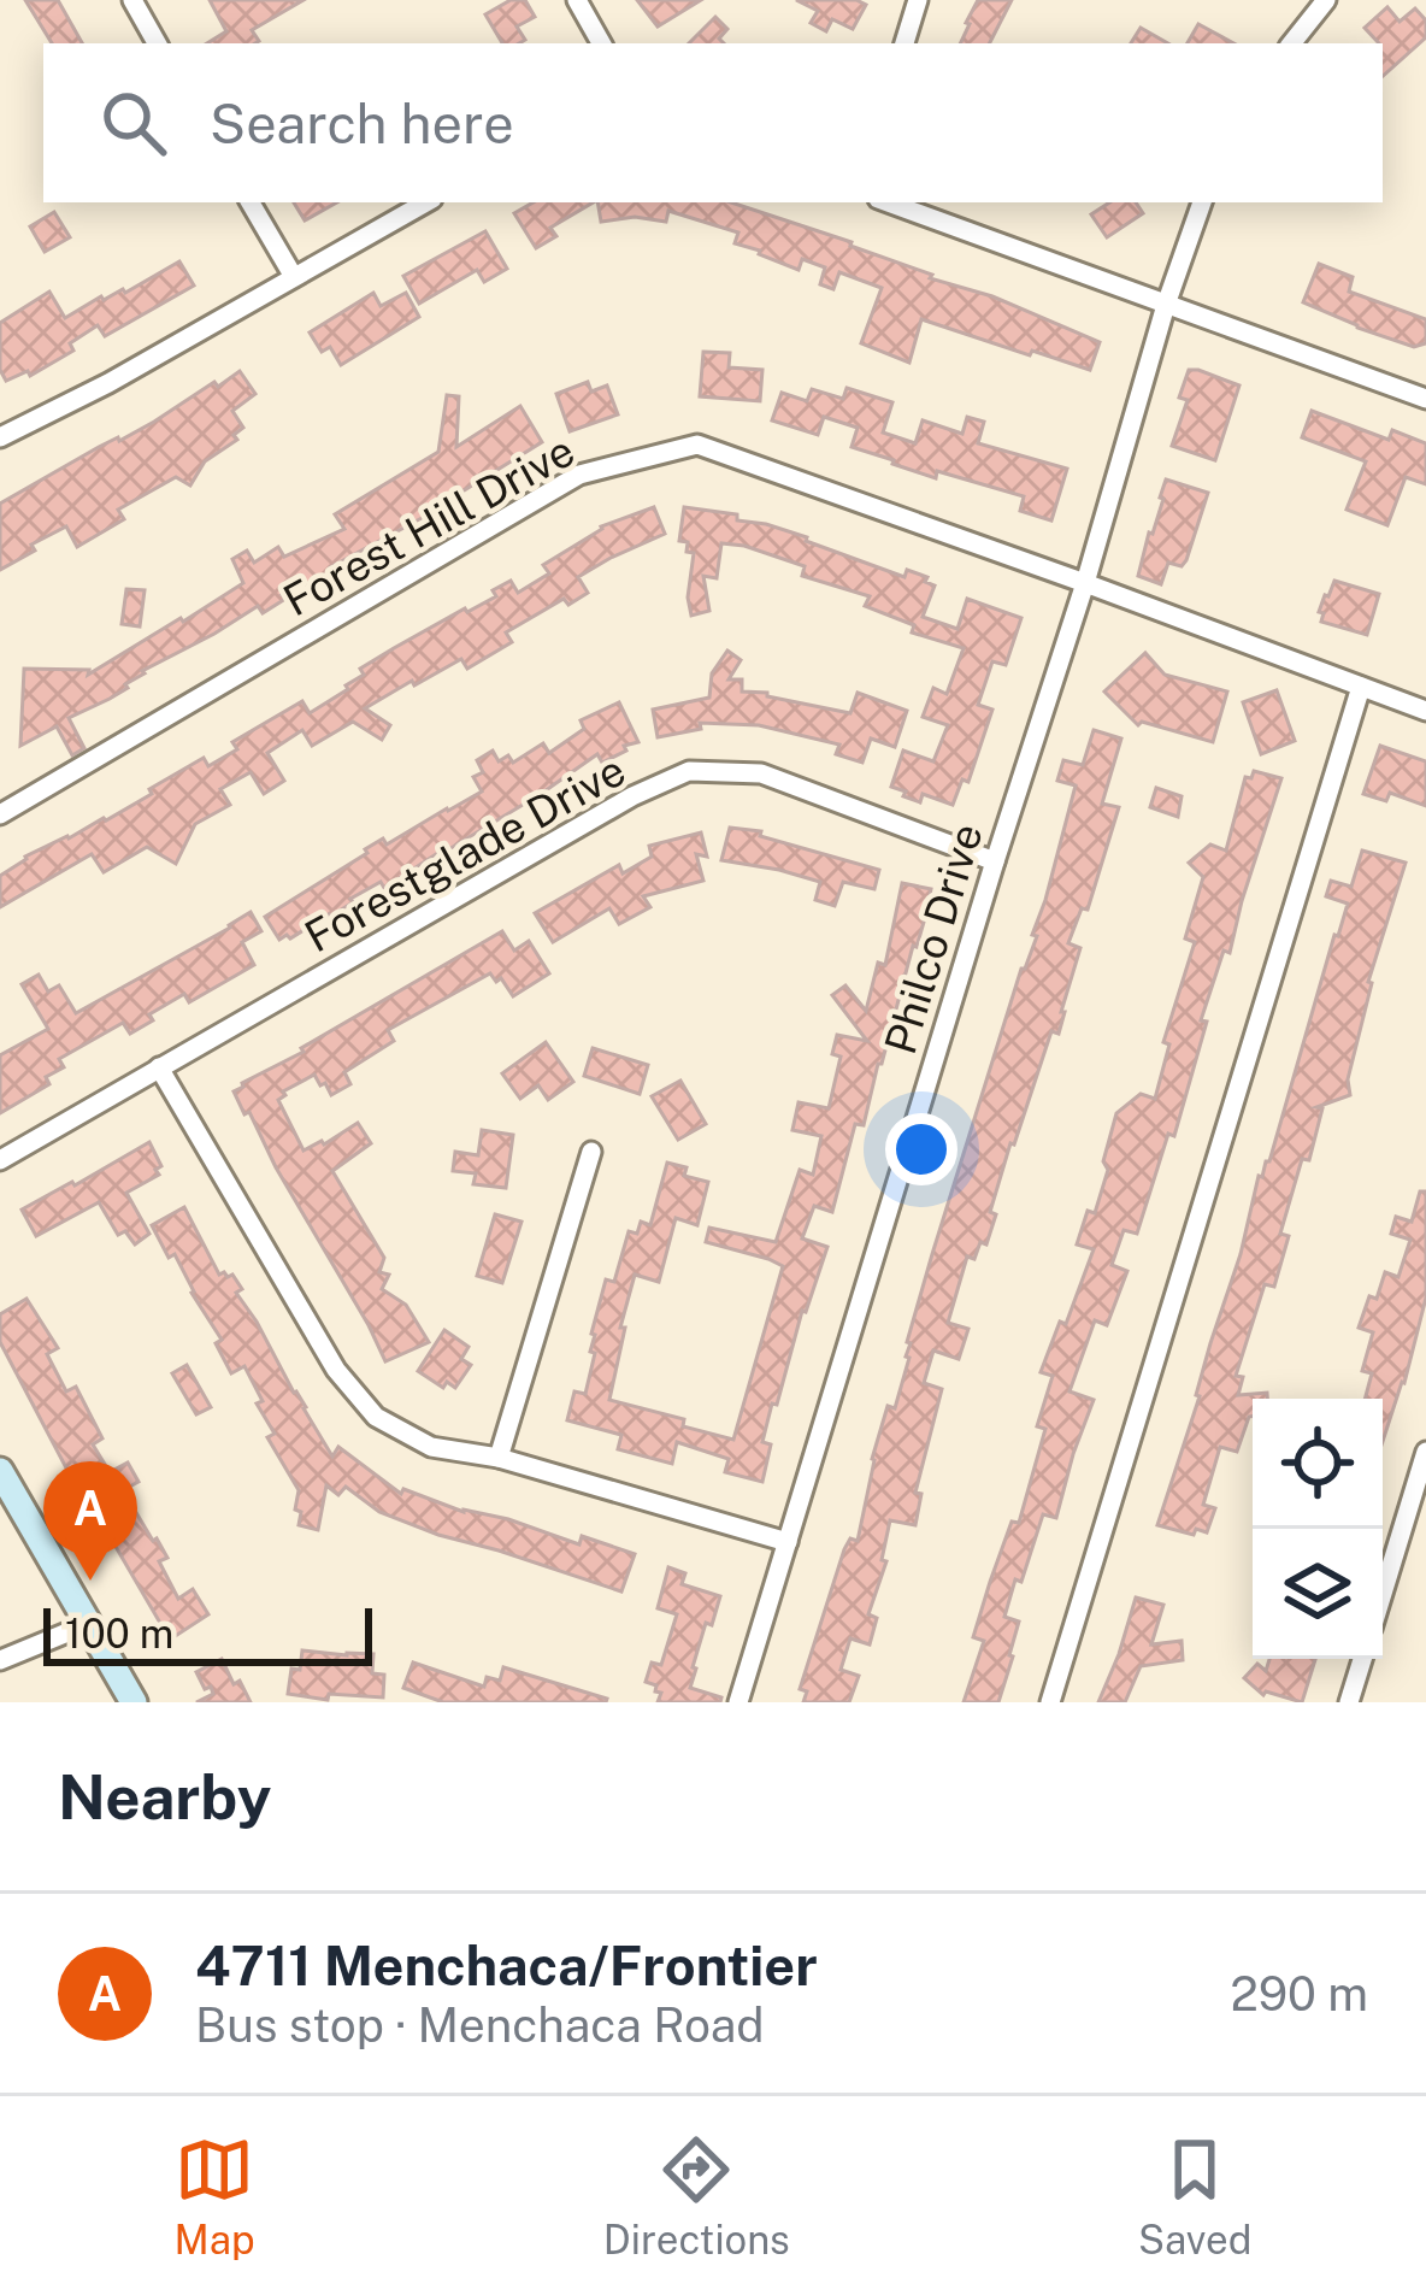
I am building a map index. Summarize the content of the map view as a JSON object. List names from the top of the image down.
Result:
{
  "streets": {
    "street": ["Forest Hill Drive", "Forestglade Drive", "Philco Drive"]
  },
  "crossings": [
    ["Forest Hill Drive", "Philco Drive"],
    ["Forestglade Drive", "Philco Drive"]
  ],
  "scale_bar": "100 m",
  "page": {
    "search": "Search here",
    "pins": "A",
    "scale": "100 m",
    "heading": "Nearby",
    "list": [
      {
        "mark": "A",
        "name": "4711 Menchaca/Frontier",
        "note": "Bus stop · Menchaca Road",
        "value": "290 m"
      }
    ],
    "nav": ["Map", "Directions", "Saved"]
  }
}
